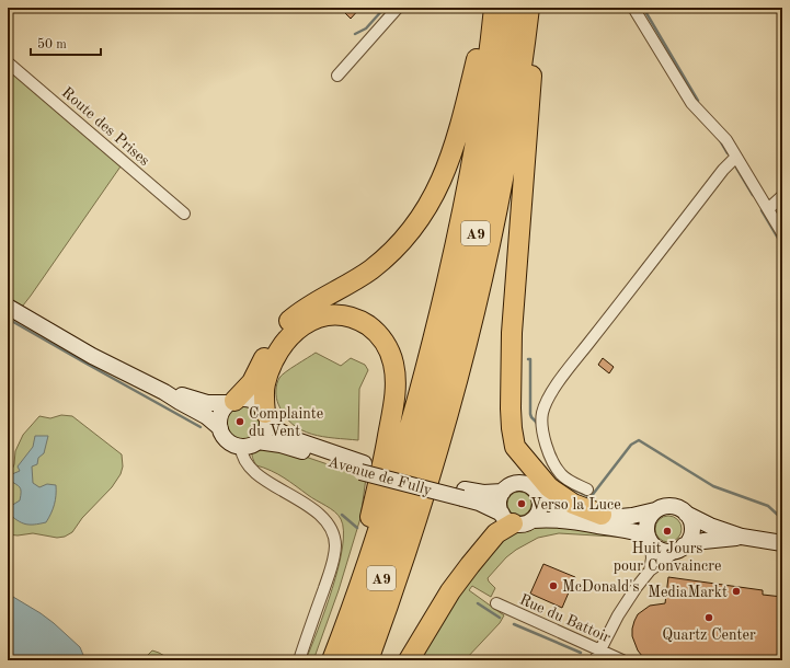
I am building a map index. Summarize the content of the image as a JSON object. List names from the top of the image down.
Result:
{
  "streets": {
    "highway": ["A9"],
    "main road": ["Avenue de Fully"],
    "street": ["Route des Prises", "Rue du Battoir"]
  },
  "places": [
    "Complainte du Vent",
    "Verso la Luce",
    "Huit Jours pour Convaincre",
    "McDonald's",
    "MediaMarkt",
    "Quartz Center"
  ],
  "scale_bar": "50 m"
}
